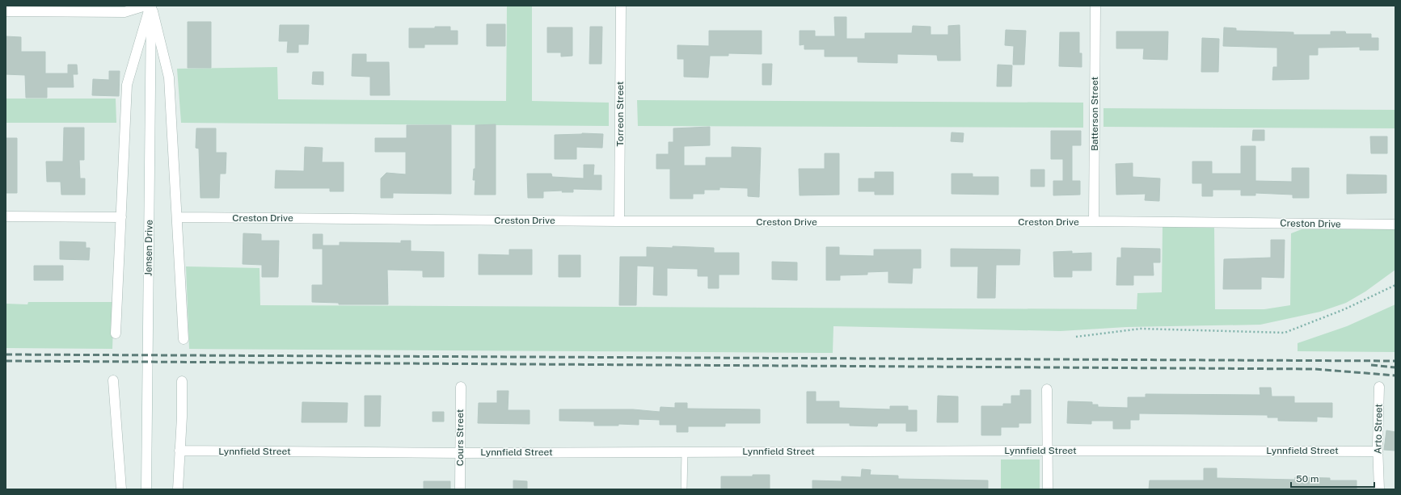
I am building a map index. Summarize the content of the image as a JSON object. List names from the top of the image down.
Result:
{
  "streets": {
    "street": [
      "Torreon Street",
      "Batterson Street",
      "Creston Drive",
      "Jensen Drive",
      "Arto Street",
      "Cours Street",
      "Lynnfield Street"
    ]
  },
  "crossings": [
    ["Torreon Street", "Creston Drive"],
    ["Batterson Street", "Creston Drive"],
    ["Arto Street", "Lynnfield Street"],
    ["Cours Street", "Lynnfield Street"]
  ],
  "scale_bar": "50 m"
}
